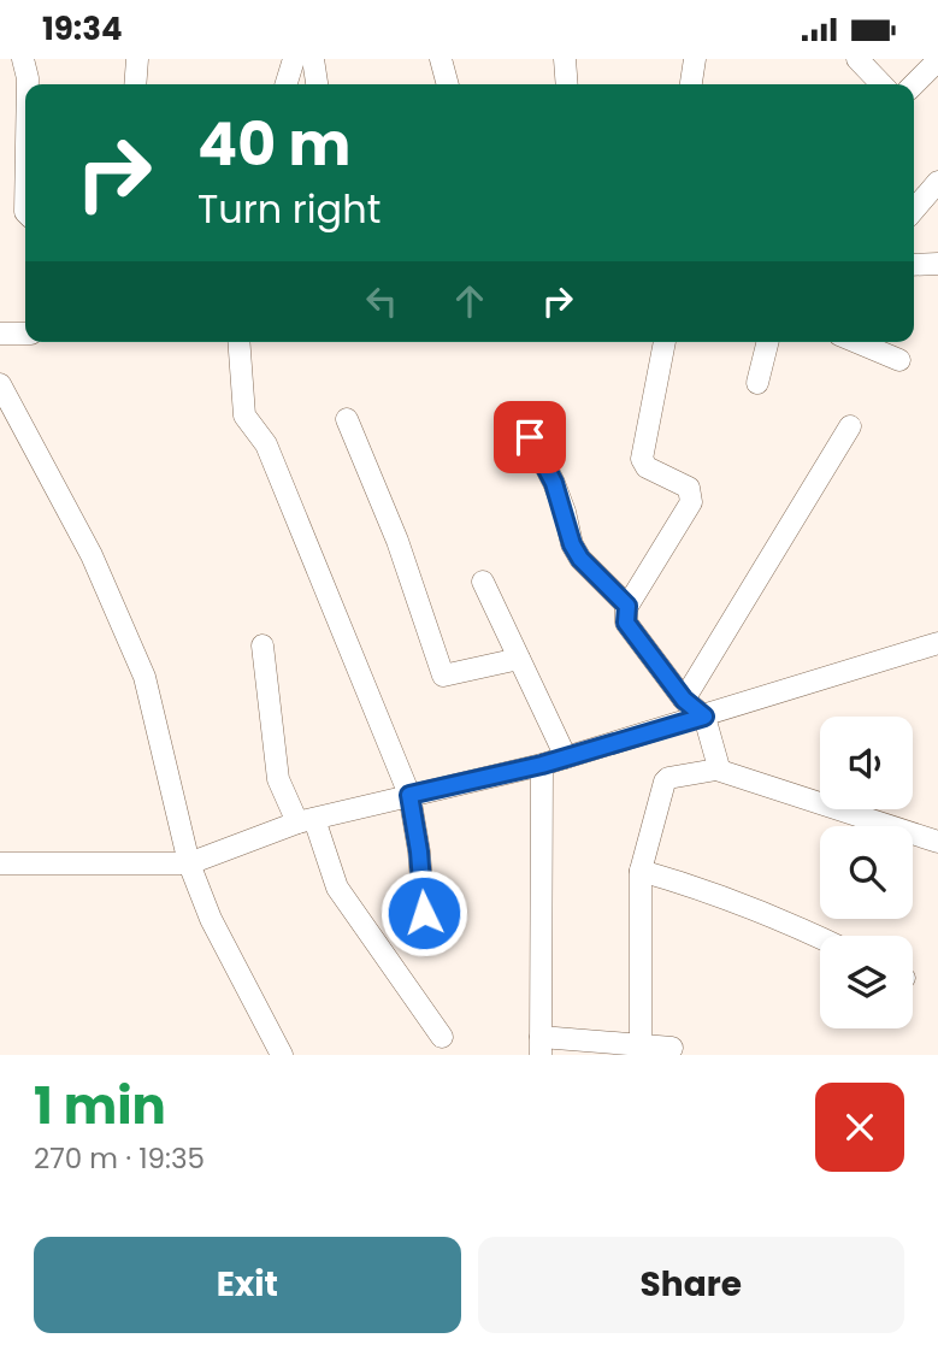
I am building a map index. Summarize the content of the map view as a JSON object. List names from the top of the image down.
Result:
{
  "page": {
    "status": "19:34",
    "turn": ["40 m", "Turn right"],
    "heading": ["1 min", "270 m · 19:35"],
    "buttons": ["Exit", "Share"]
  }
}
